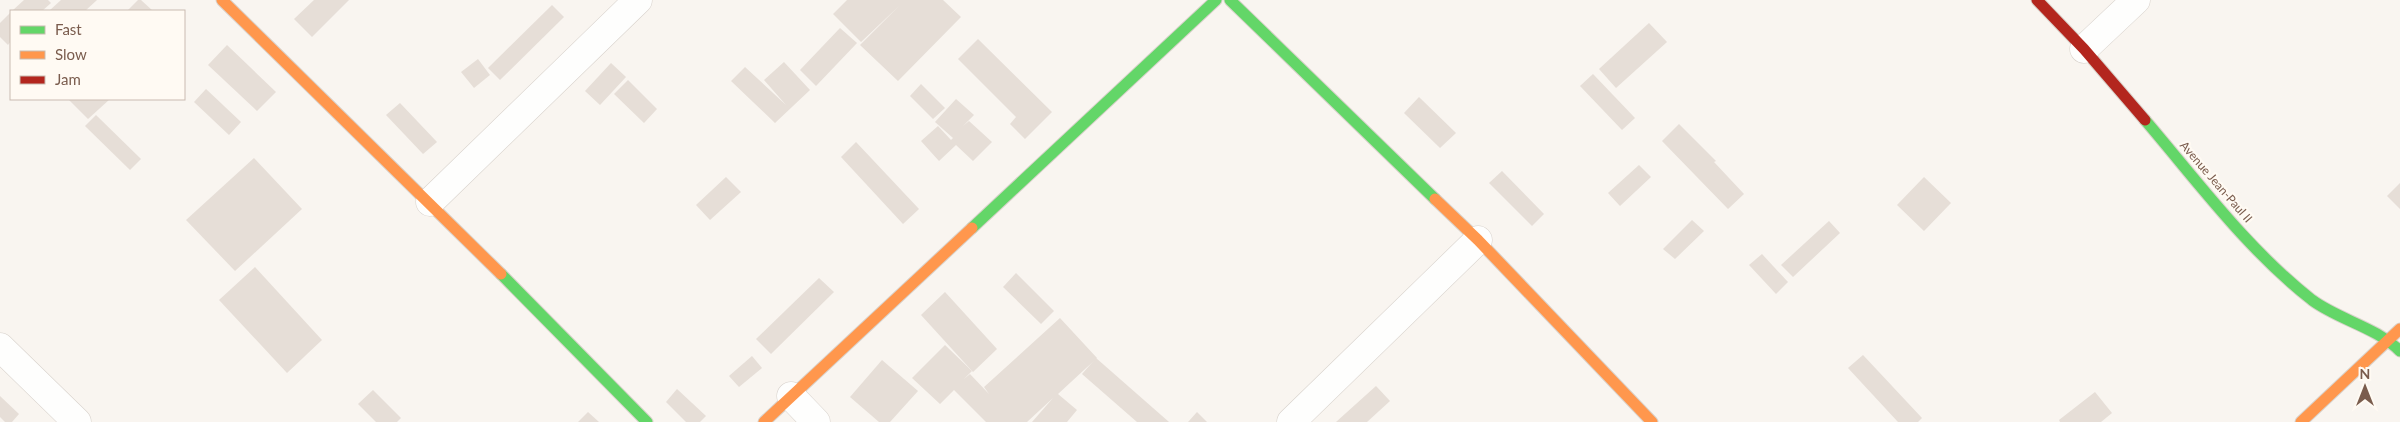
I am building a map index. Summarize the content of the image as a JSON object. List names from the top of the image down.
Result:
{
  "streets": {
    "street": ["Avenue Jean-Paul II"]
  },
  "legend": ["Fast", "Slow", "Jam"],
  "north": "top"
}
